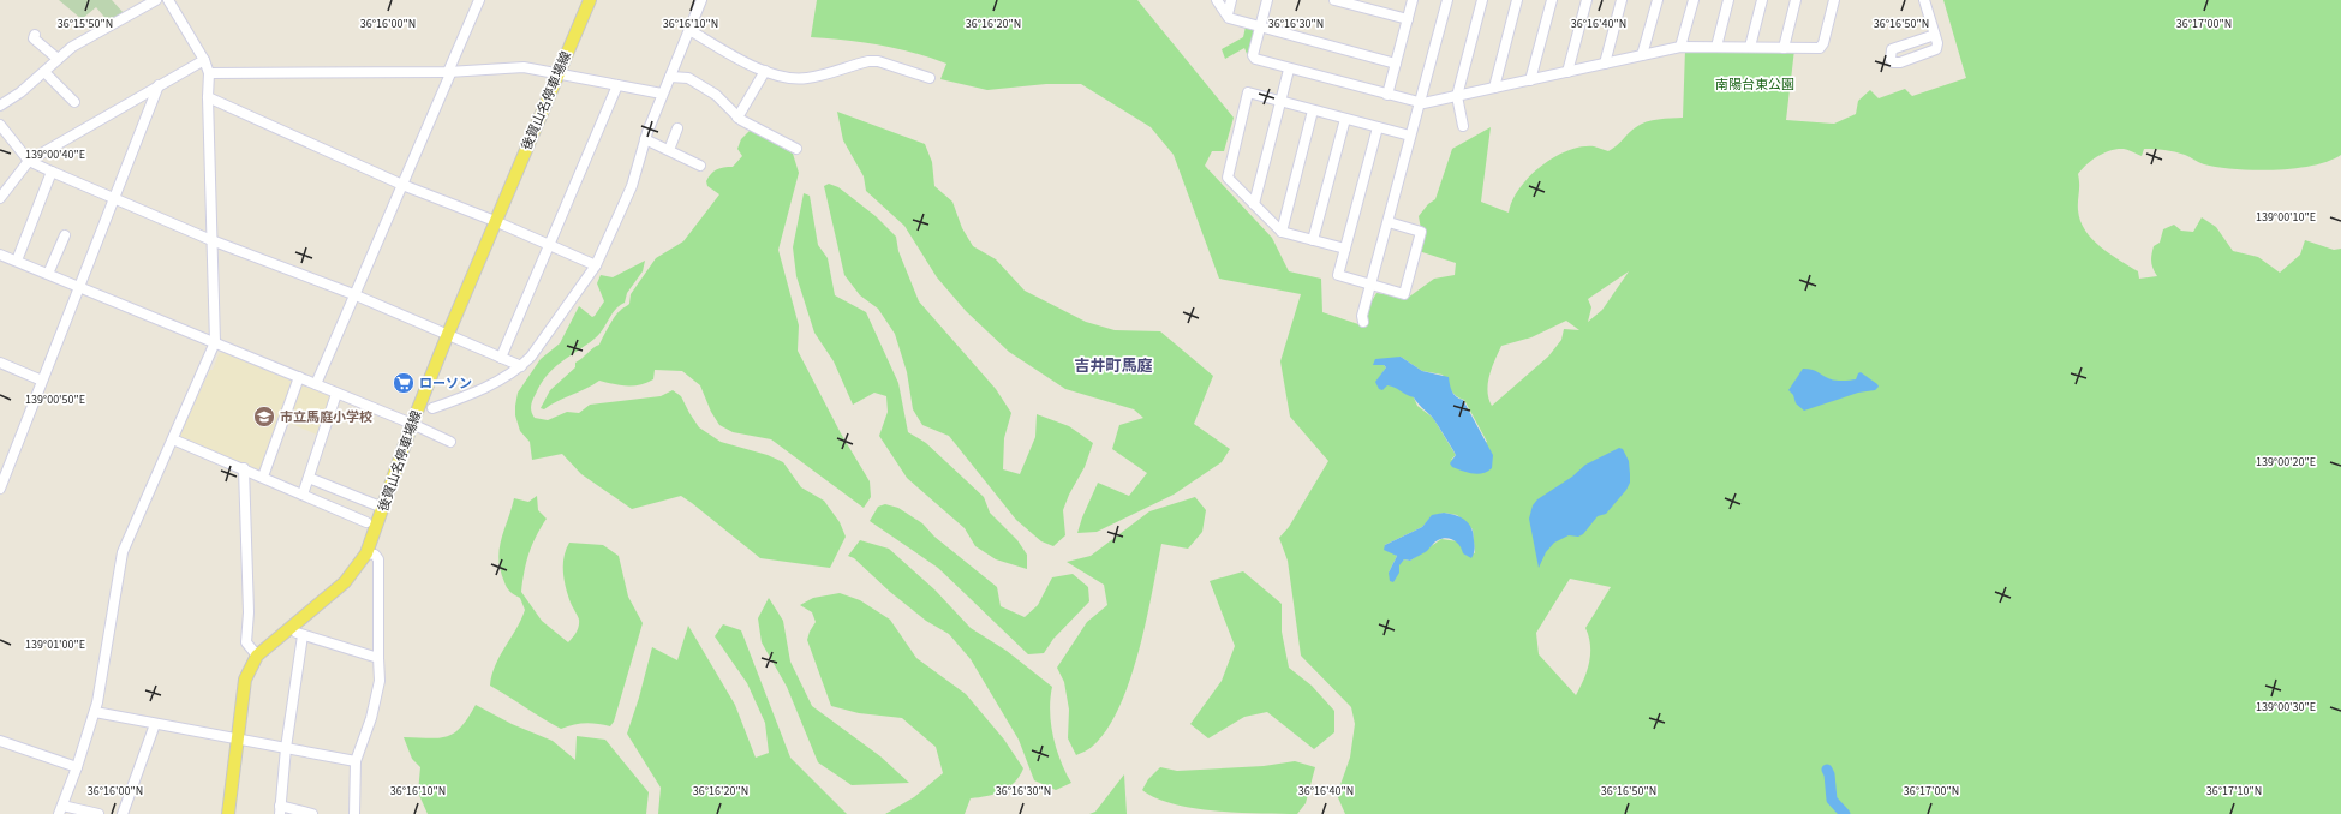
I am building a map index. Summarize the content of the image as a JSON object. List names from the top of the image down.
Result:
{
  "streets": {
    "main road": ["後賀山名停車場線"]
  },
  "districts": ["吉井町馬庭"],
  "parks": ["南陽台東公園"],
  "places": {
    "supermarket": ["ローソン"],
    "school or university": ["市立馬庭小学校"]
  },
  "coordinates": [
    "36°16'50\"N",
    "36°15'50\"N",
    "36°16'00\"N",
    "36°16'10\"N",
    "36°16'20\"N",
    "36°16'30\"N",
    "36°16'40\"N",
    "36°17'00\"N",
    "139°00'40\"E",
    "139°00'10\"E",
    "139°00'50\"E",
    "139°00'20\"E",
    "139°01'00\"E",
    "139°00'30\"E",
    "36°17'10\"N"
  ]
}
